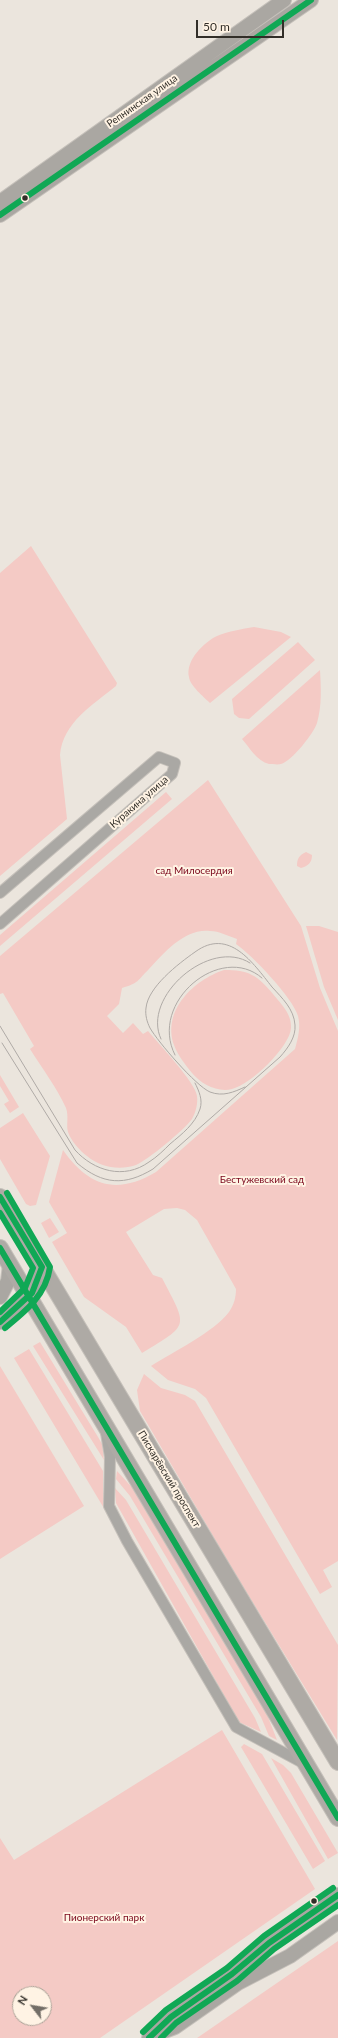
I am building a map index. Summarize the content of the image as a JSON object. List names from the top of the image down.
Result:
{
  "streets": {
    "main road": ["Пискарёвский проспект"],
    "street": ["Репнинская улица", "Куракина улица"]
  },
  "parks": ["сад Милосердия", "Бестужевский сад", "Пионерский парк"],
  "scale_bar": "50 m",
  "north": "top left"
}
